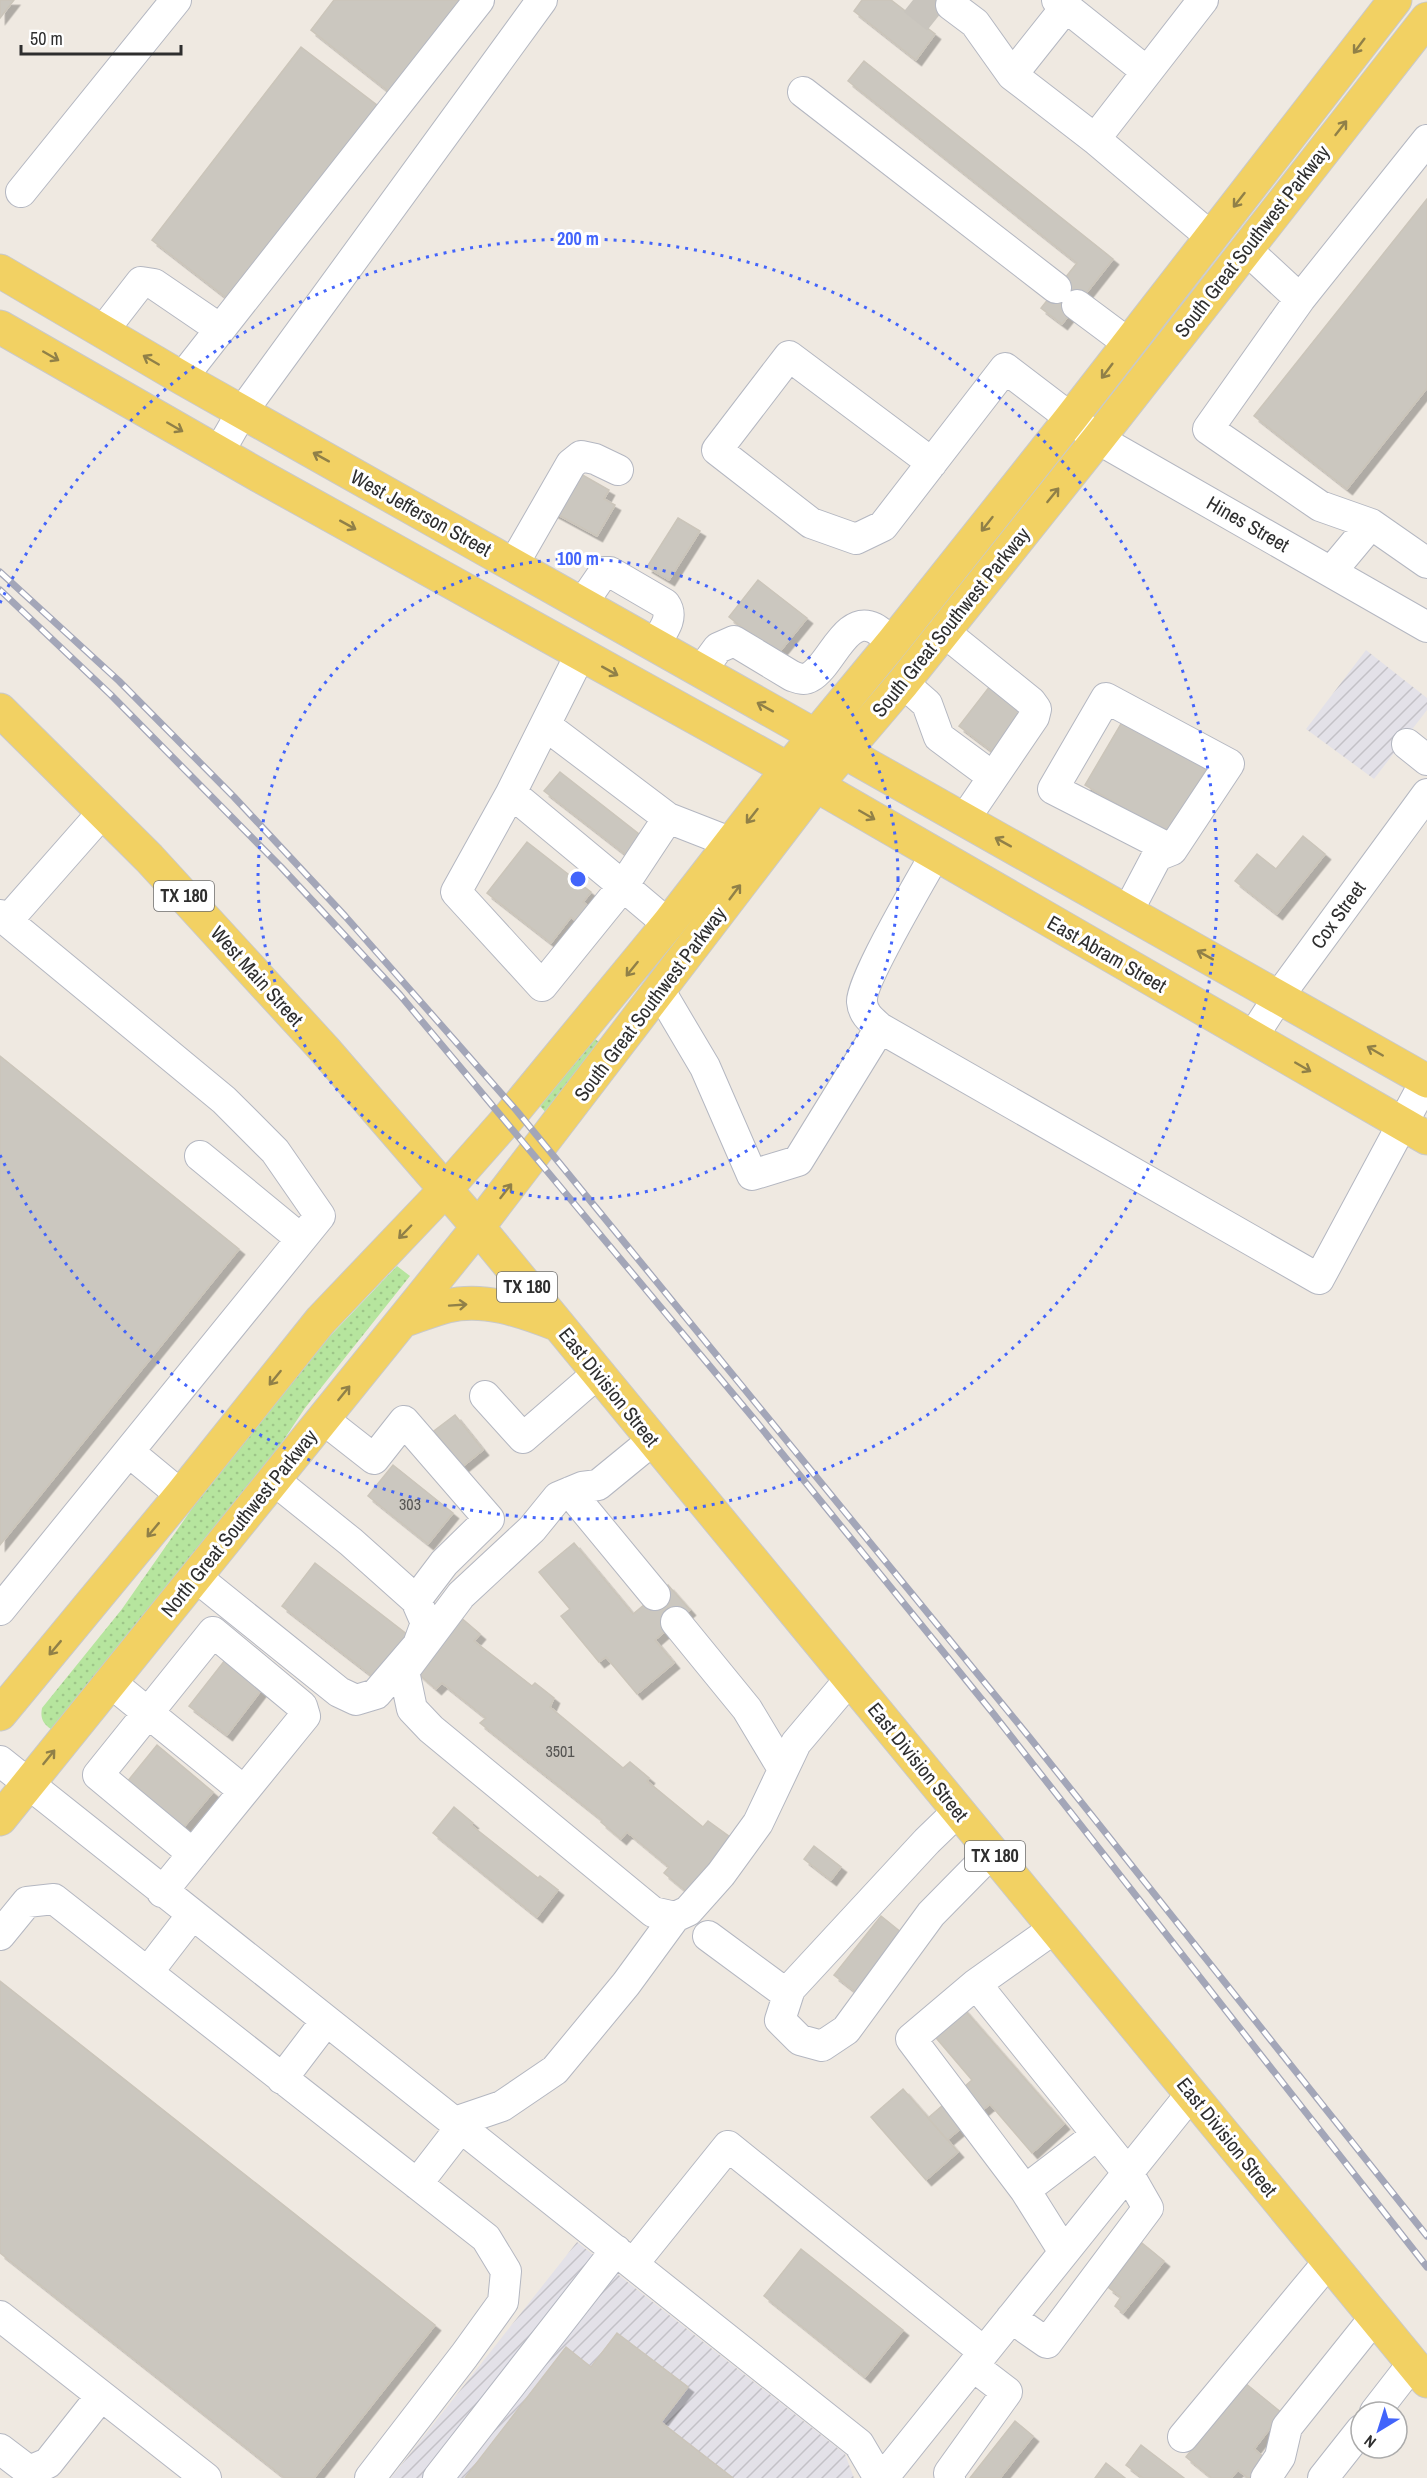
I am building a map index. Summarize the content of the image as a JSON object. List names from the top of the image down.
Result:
{
  "streets": {
    "main road": [
      "South Great Southwest Parkway",
      "West Jefferson Street",
      "TX 180",
      "East Abram Street",
      "West Main Street",
      "East Division Street",
      "North Great Southwest Parkway"
    ],
    "street": ["Hines Street", "Cox Street"]
  },
  "crossings": [
    ["South Great Southwest Parkway", "West Jefferson Street"],
    ["South Great Southwest Parkway", "Hines Street"],
    ["South Great Southwest Parkway", "East Abram Street"],
    ["South Great Southwest Parkway", "West Main Street"],
    ["South Great Southwest Parkway", "East Division Street"],
    ["South Great Southwest Parkway", "North Great Southwest Parkway"],
    ["Cox Street", "East Abram Street"],
    ["West Main Street", "East Division Street"],
    ["West Main Street", "North Great Southwest Parkway"],
    ["East Division Street", "North Great Southwest Parkway"]
  ],
  "house_numbers": ["303", "3501"],
  "scale_bar": "50 m",
  "north": "bottom left",
  "rings": ["200 m", "100 m"]
}
